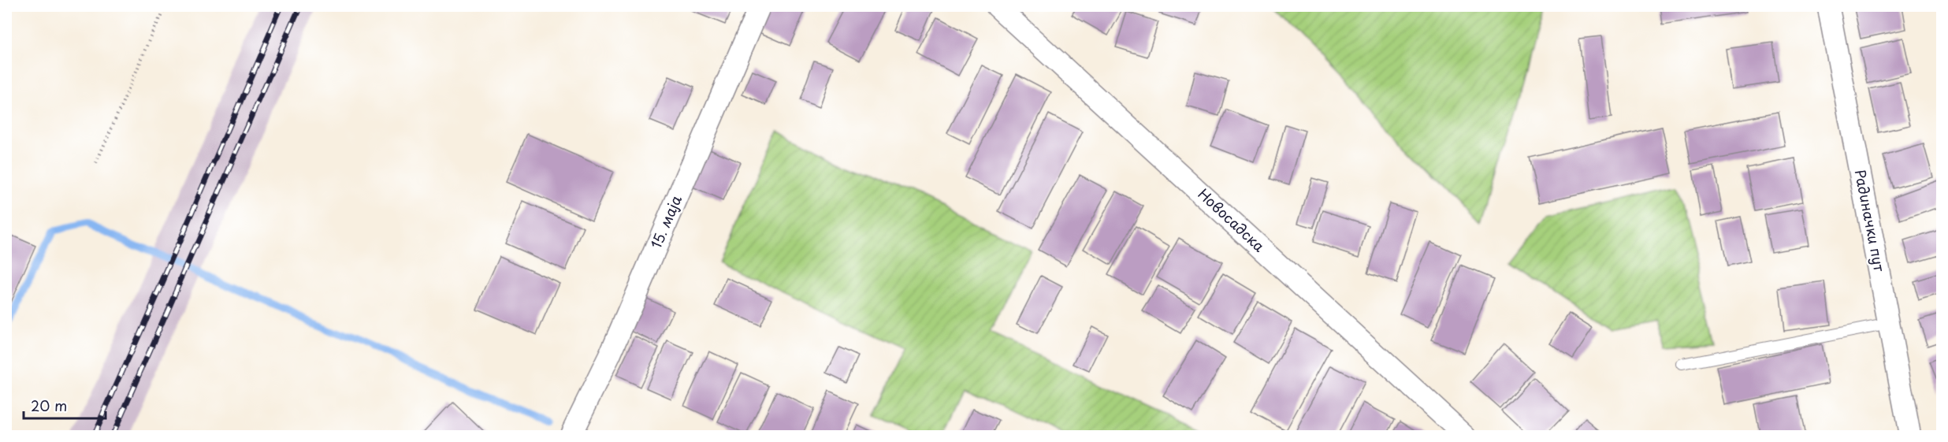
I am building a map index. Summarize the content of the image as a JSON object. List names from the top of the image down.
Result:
{
  "streets": {
    "street": ["Новосадска", "Радиначки пут", "15. маја"]
  },
  "scale_bar": "20 m"
}
